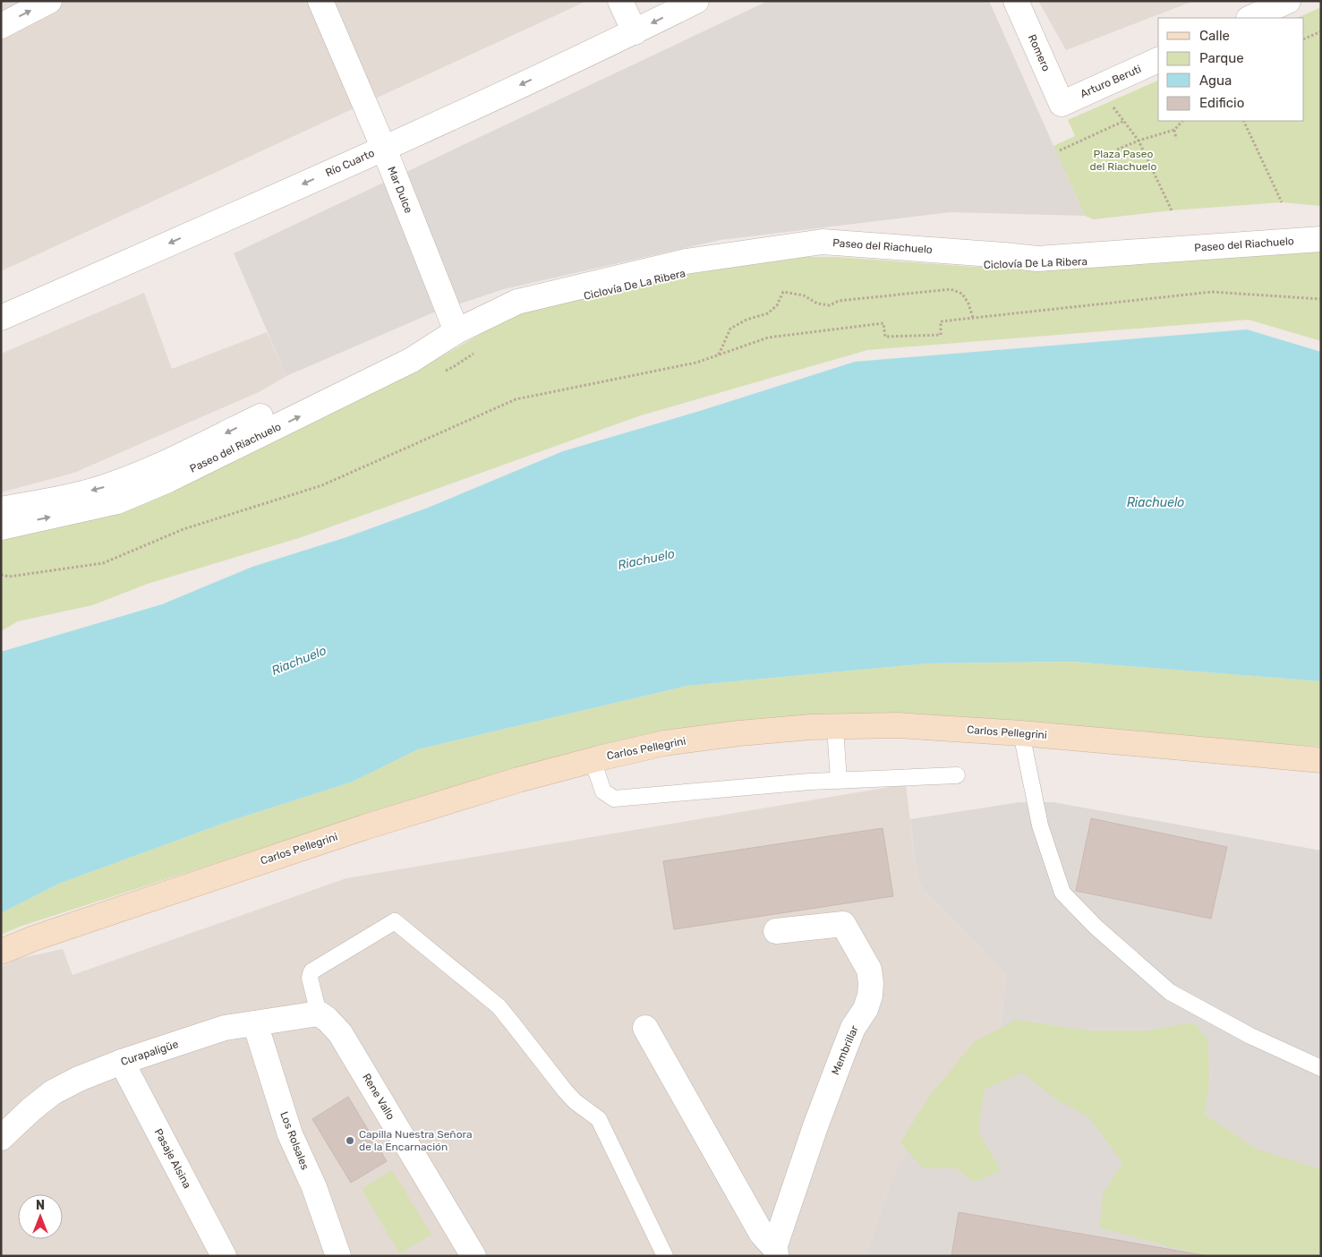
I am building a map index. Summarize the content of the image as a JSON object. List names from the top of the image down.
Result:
{
  "streets": {
    "street": [
      "Romero",
      "Arturo Beruti",
      "Río Cuarto",
      "Mar Dulce",
      "Paseo del Riachuelo",
      "Carlos Pellegrini",
      "Membrillar",
      "Curapaligüe",
      "Rene Vallo",
      "Los Rolsales",
      "Pasaje Alsina"
    ]
  },
  "crossings": [
    ["Romero", "Arturo Beruti"],
    ["Río Cuarto", "Mar Dulce"],
    ["Mar Dulce", "Paseo del Riachuelo"],
    ["Curapaligüe", "Rene Vallo"],
    ["Curapaligüe", "Los Rolsales"],
    ["Curapaligüe", "Pasaje Alsina"]
  ],
  "one_way": ["Río Cuarto"],
  "water": ["Riachuelo"],
  "parks": ["Plaza Paseo del Riachuelo"],
  "places": ["Capilla Nuestra Señora de la Encarnación"],
  "legend": [
    "Calle",
    "Parque",
    "Agua",
    "Edificio"
  ],
  "north": "top"
}
